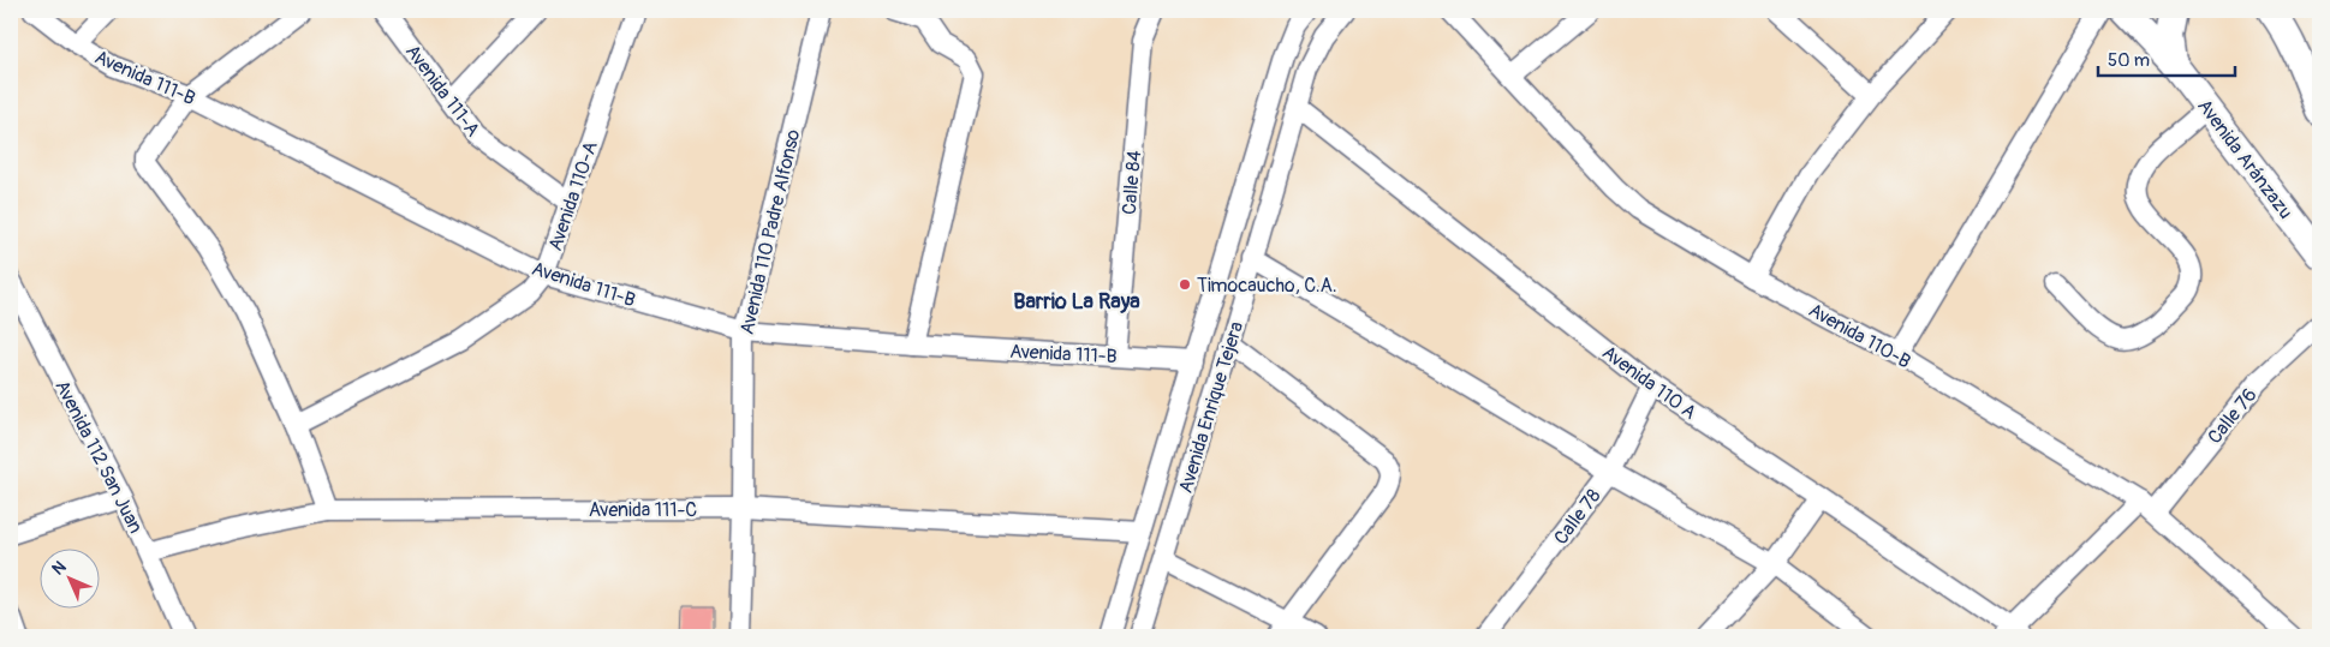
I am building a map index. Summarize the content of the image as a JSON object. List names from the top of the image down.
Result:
{
  "streets": {
    "main road": ["Avenida Aránzazu"],
    "street": [
      "Avenida 111-B",
      "Avenida 111-A",
      "Calle 84",
      "Avenida 110-A",
      "Avenida 110 Padre Alfonso",
      "Avenida 110-B",
      "Avenida 110 A",
      "Avenida Enrique Tejera",
      "Calle 76",
      "Avenida 112 San Juan",
      "Avenida 111-C",
      "Calle 78"
    ]
  },
  "crossings": [
    ["Avenida 111-B", "Calle 84"],
    ["Avenida 111-B", "Avenida 110-A"],
    ["Avenida 111-B", "Avenida 110 Padre Alfonso"],
    ["Avenida 111-B", "Avenida Enrique Tejera"],
    ["Avenida 111-A", "Avenida 110-A"],
    ["Avenida 110 Padre Alfonso", "Avenida 111-C"],
    ["Avenida 110-B", "Calle 76"],
    ["Avenida 110 A", "Avenida Enrique Tejera"],
    ["Avenida 110 A", "Calle 76"],
    ["Avenida 110 A", "Calle 78"],
    ["Avenida Enrique Tejera", "Avenida 111-C"],
    ["Avenida 112 San Juan", "Avenida 111-C"]
  ],
  "districts": ["Barrio La Raya"],
  "places": ["Timocaucho, C.A."],
  "scale_bar": "50 m",
  "north": "top left"
}
